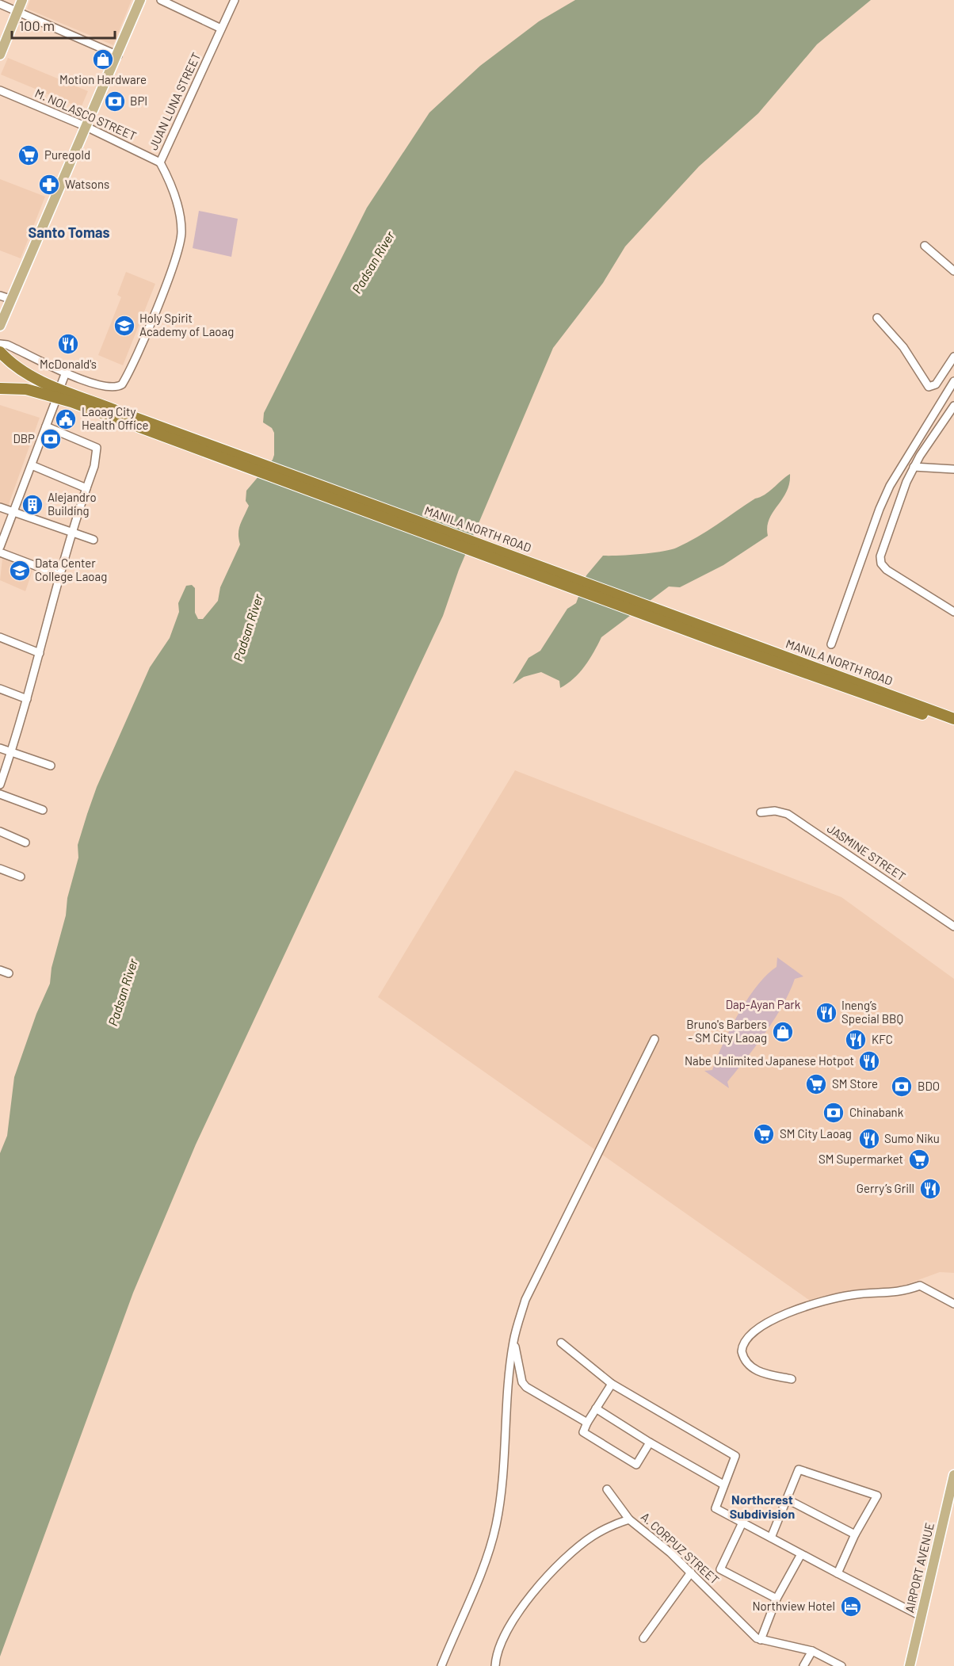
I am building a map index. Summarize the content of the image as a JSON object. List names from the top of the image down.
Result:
{
  "streets": {
    "highway": ["MANILA NORTH ROAD"],
    "main road": ["AIRPORT AVENUE"],
    "street": [
      "JUAN LUNA STREET",
      "M. NOLASCO STREET",
      "JASMINE STREET",
      "A. CORPUZ STREET"
    ]
  },
  "crossings": [
    ["JUAN LUNA STREET", "M. NOLASCO STREET"]
  ],
  "districts": ["Santo Tomas", "Northcrest Subdivision"],
  "water": ["Padsan River"],
  "parks": ["Dap-Ayan Park"],
  "places": {
    "shop": ["Motion Hardware", "Bruno's Barbers - SM City Laoag"],
    "bank": [
      "BPI",
      "DBP",
      "BDO",
      "Chinabank"
    ],
    "supermarket": [
      "Puregold",
      "SM Store",
      "SM City Laoag",
      "SM Supermarket"
    ],
    "pharmacy": ["Watsons"],
    "school or university": ["Holy Spirit Academy of Laoag", "Data Center College Laoag"],
    "restaurant": [
      "McDonald's",
      "Ineng’s Special BBQ",
      "KFC",
      "Nabe Unlimited Japanese Hotpot",
      "Sumo Niku",
      "Gerry’s Grill"
    ],
    "public building": ["Laoag City Health Office"],
    "building": ["Alejandro Building"],
    "hotel": ["Northview Hotel"]
  },
  "scale_bar": "100 m"
}
